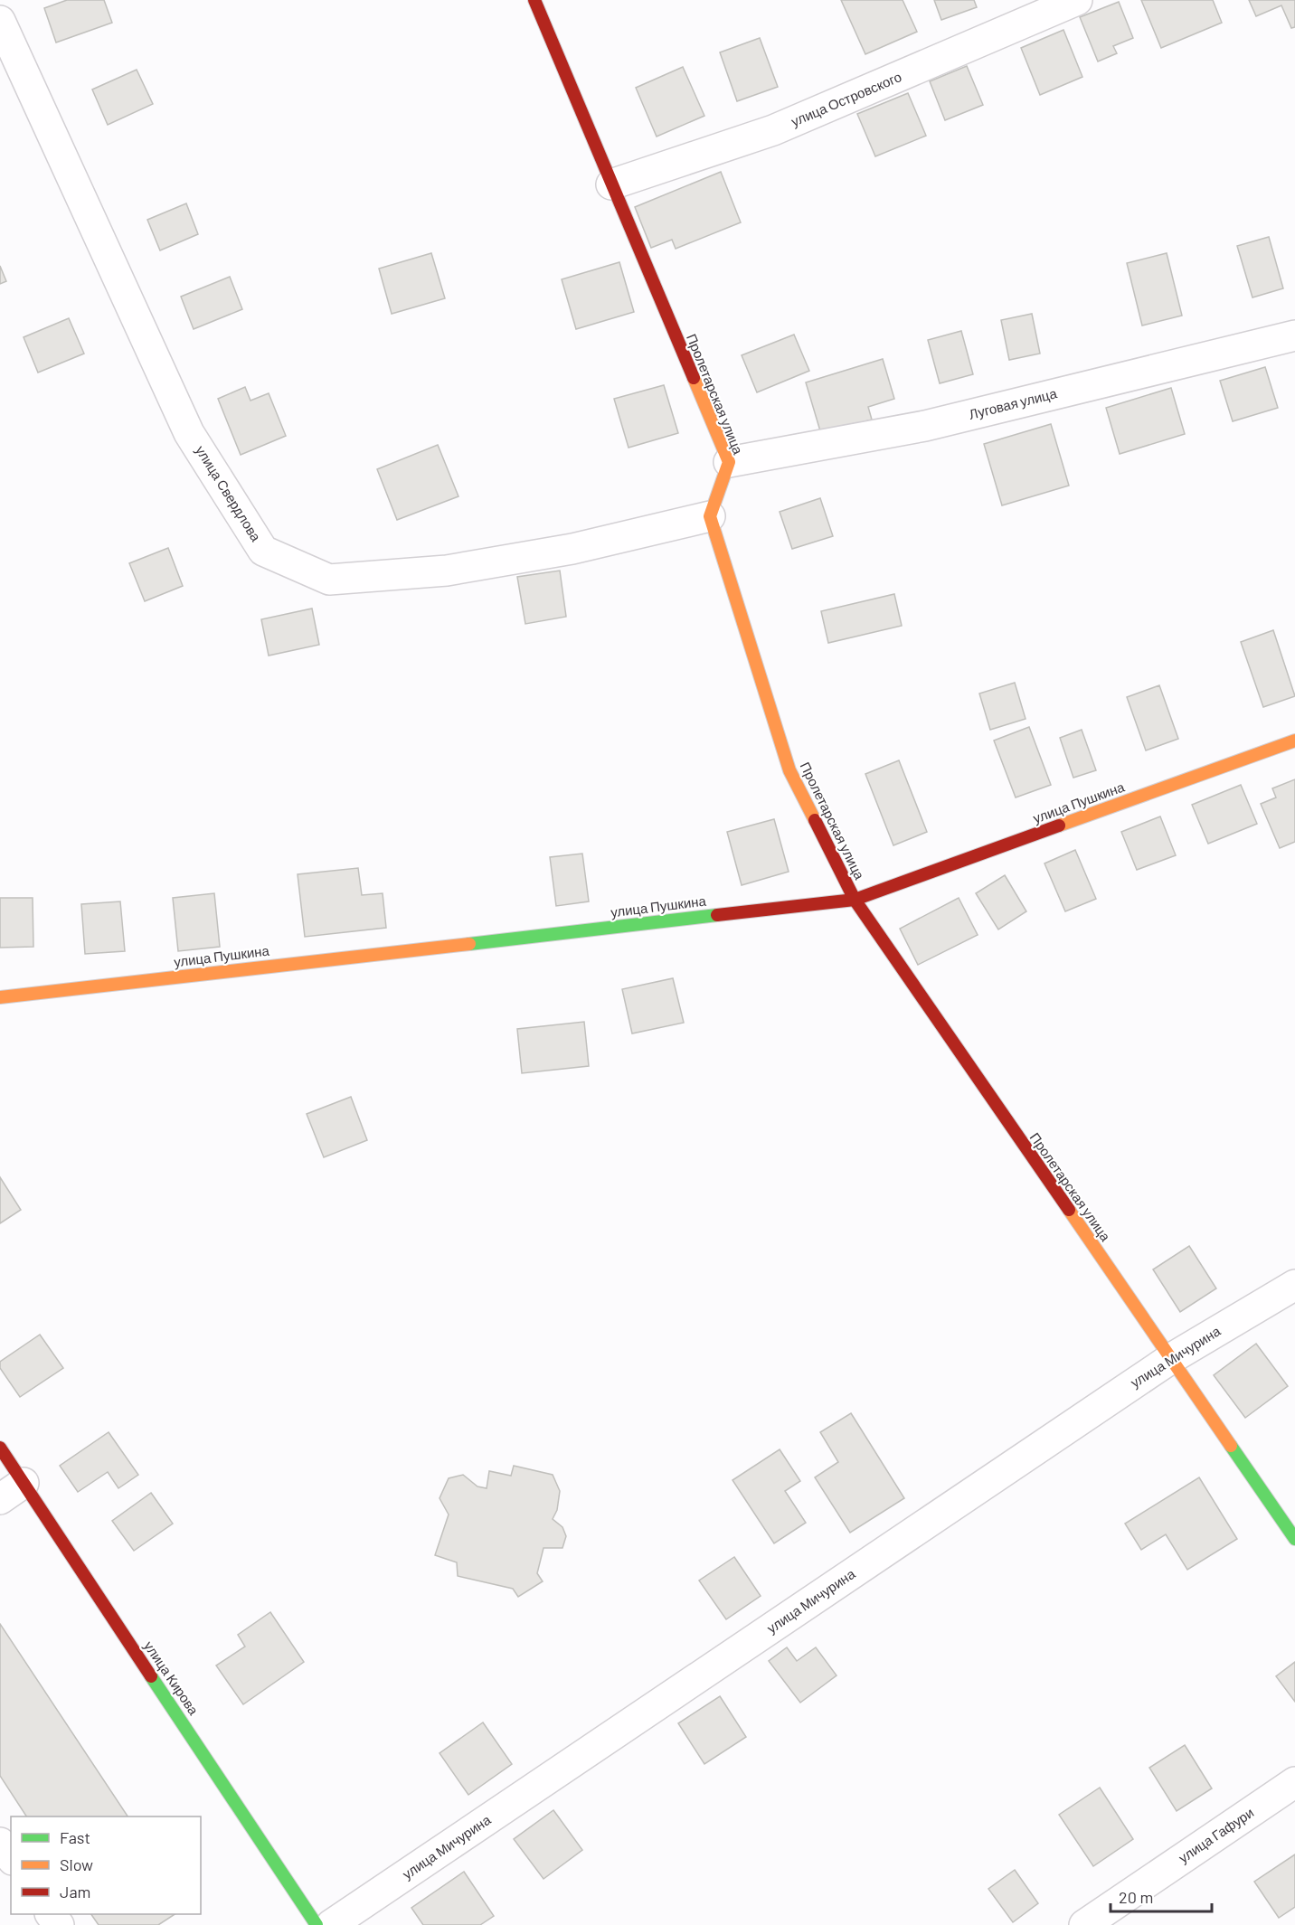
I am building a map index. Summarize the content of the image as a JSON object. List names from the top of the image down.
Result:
{
  "streets": {
    "street": [
      "улица Островского",
      "Пролетарская улица",
      "Луговая улица",
      "улица Свердлова",
      "улица Пушкина",
      "улица Мичурина",
      "улица Кирова",
      "улица Гафури"
    ]
  },
  "crossings": [
    ["улица Островского", "Пролетарская улица"],
    ["Пролетарская улица", "Луговая улица"],
    ["Пролетарская улица", "улица Свердлова"],
    ["Пролетарская улица", "улица Пушкина"],
    ["Пролетарская улица", "улица Мичурина"]
  ],
  "legend": ["Fast", "Slow", "Jam"],
  "scale_bar": "20 m"
}
